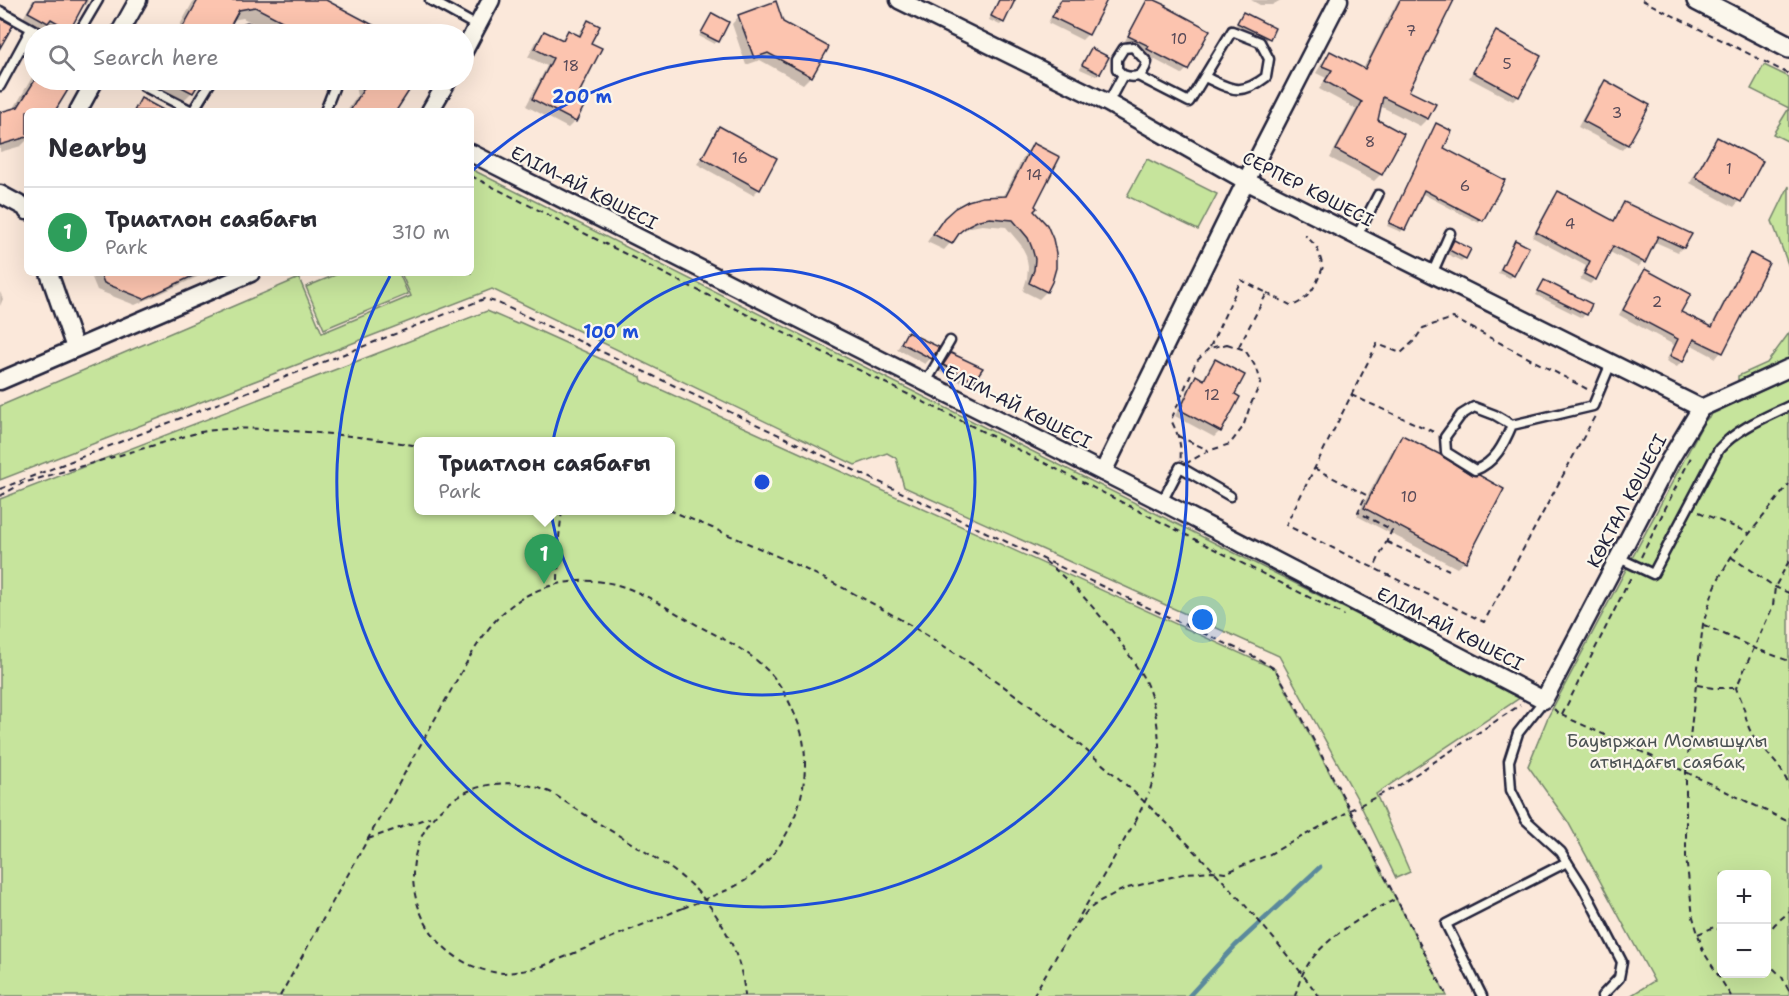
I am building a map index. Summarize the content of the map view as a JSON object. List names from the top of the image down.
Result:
{
  "streets": {
    "street": ["ЕЛІМ-АЙ КӨШЕСІ", "СЕРПЕР КӨШЕСІ", "КӨКТАЛ КӨШЕСІ"]
  },
  "crossings": [
    ["ЕЛІМ-АЙ КӨШЕСІ", "КӨКТАЛ КӨШЕСІ"],
    ["СЕРПЕР КӨШЕСІ", "КӨКТАЛ КӨШЕСІ"]
  ],
  "parks": ["Бауыржан Момышұлы атындағы саябақ"],
  "house_numbers": [
    "7",
    "10",
    "5",
    "18",
    "3",
    "8",
    "16",
    "1",
    "14",
    "6",
    "4",
    "2",
    "12",
    "10"
  ],
  "page": {
    "search": "Search here",
    "heading": "Nearby",
    "list": [
      {
        "mark": "1",
        "name": "Триатлон саябағы",
        "note": "Park",
        "value": "310 m"
      }
    ],
    "popup": ["Триатлон саябағы", "Park"],
    "pins": "1",
    "map_buttons": ["+", "−"]
  },
  "rings": ["200 m", "100 m"]
}
